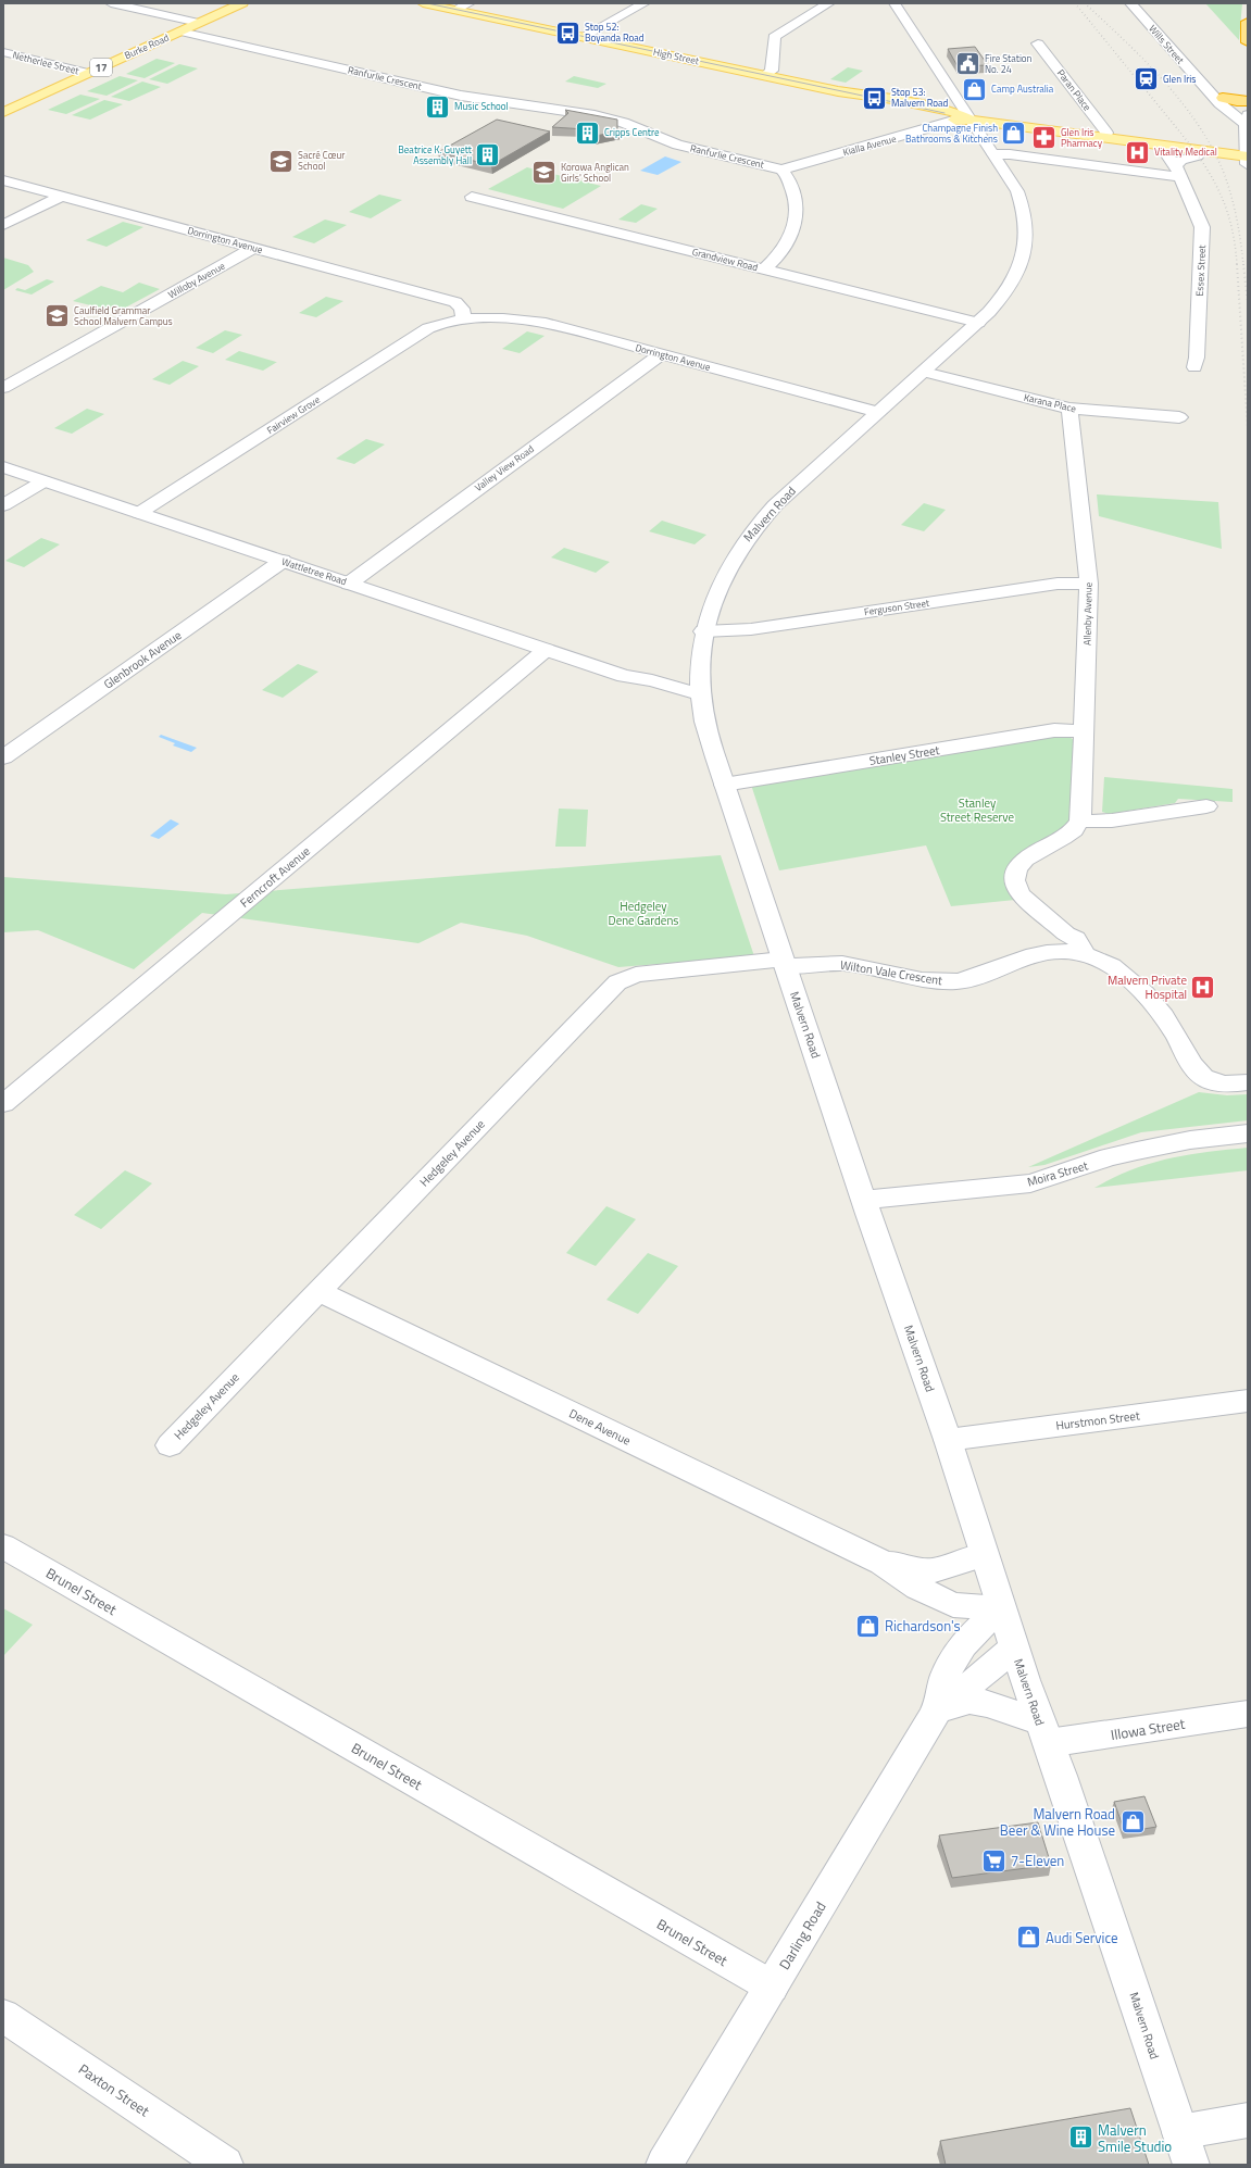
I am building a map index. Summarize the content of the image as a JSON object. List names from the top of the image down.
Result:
{
  "streets": {
    "main road": ["Burke Road", "High Street", "17"],
    "street": [
      "Wills Street",
      "Netherlee Street",
      "Ranfurlie Crescent",
      "Paran Place",
      "Kialla Avenue",
      "Dorrington Avenue",
      "Grandview Road",
      "Essex Street",
      "Willoby Avenue",
      "Karana Place",
      "Fairview Grove",
      "Valley View Road",
      "Malvern Road",
      "Wattletree Road",
      "Ferguson Street",
      "Allenby Avenue",
      "Glenbrook Avenue",
      "Stanley Street",
      "Ferncroft Avenue",
      "Wilton Vale Crescent",
      "Hedgeley Avenue",
      "Moira Street",
      "Hurstmon Street",
      "Dene Avenue",
      "Brunel Street",
      "Illowa Street",
      "Darling Road",
      "Paxton Street"
    ]
  },
  "crossings": [
    ["Burke Road", "Netherlee Street"],
    ["Burke Road", "Ranfurlie Crescent"],
    ["High Street", "Paran Place"],
    ["High Street", "Kialla Avenue"],
    ["High Street", "Essex Street"],
    ["High Street", "Malvern Road"],
    ["Ranfurlie Crescent", "Kialla Avenue"],
    ["Ranfurlie Crescent", "Grandview Road"],
    ["Kialla Avenue", "Malvern Road"],
    ["Dorrington Avenue", "Willoby Avenue"],
    ["Dorrington Avenue", "Fairview Grove"],
    ["Dorrington Avenue", "Valley View Road"],
    ["Dorrington Avenue", "Malvern Road"],
    ["Grandview Road", "Malvern Road"],
    ["Karana Place", "Malvern Road"],
    ["Karana Place", "Allenby Avenue"],
    ["Fairview Grove", "Wattletree Road"],
    ["Valley View Road", "Wattletree Road"],
    ["Malvern Road", "Wattletree Road"],
    ["Malvern Road", "Ferguson Street"],
    ["Malvern Road", "Stanley Street"],
    ["Malvern Road", "Wilton Vale Crescent"],
    ["Malvern Road", "Hedgeley Avenue"],
    ["Malvern Road", "Moira Street"],
    ["Malvern Road", "Hurstmon Street"],
    ["Malvern Road", "Dene Avenue"],
    ["Malvern Road", "Illowa Street"],
    ["Malvern Road", "Darling Road"],
    ["Wattletree Road", "Glenbrook Avenue"],
    ["Wattletree Road", "Ferncroft Avenue"],
    ["Ferguson Street", "Allenby Avenue"],
    ["Allenby Avenue", "Stanley Street"],
    ["Wilton Vale Crescent", "Hedgeley Avenue"],
    ["Hedgeley Avenue", "Dene Avenue"],
    ["Dene Avenue", "Darling Road"],
    ["Brunel Street", "Darling Road"]
  ],
  "parks": ["Stanley Street Reserve", "Hedgeley Dene Gardens"],
  "places": {
    "bus stop": ["Stop 52: Boyanda Road", "Stop 53: Malvern Road"],
    "public building": ["Fire Station No. 24"],
    "station": ["Glen Iris"],
    "shop": [
      "Camp Australia",
      "Champagne Finish Bathrooms & Kitchens",
      "Richardson's",
      "Malvern Road Beer & Wine House",
      "Audi Service"
    ],
    "building": [
      "Music School",
      "Cripps Centre",
      "Beatrice K. Guyett Assembly Hall",
      "Malvern Smile Studio"
    ],
    "pharmacy": ["Glen Iris Pharmacy"],
    "hospital": ["Vitality Medical", "Malvern Private Hospital"],
    "school or university": ["Sacré Cœur School", "Korowa Anglican Girls' School", "Caulfield Grammar School Malvern Campus"],
    "supermarket": ["7-Eleven"]
  }
}
